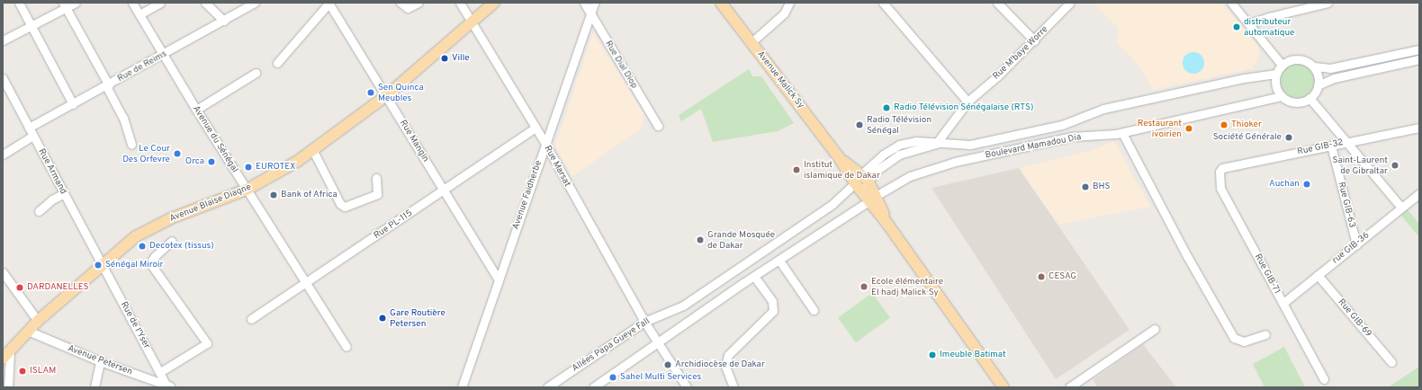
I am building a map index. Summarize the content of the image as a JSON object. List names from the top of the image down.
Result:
{
  "streets": {
    "main road": ["Avenue Malick Sy", "Avenue Blaise Diagne"],
    "street": [
      "Rue M'baye Worre",
      "Rue Dial Diop",
      "Rue de Reims",
      "Avenue du Sénégal",
      "Rue Mangin",
      "Boulevard Mamadou Dia",
      "Rue GIB-32",
      "Rue Marsat",
      "Rue Armand",
      "Avenue Faidherbe",
      "Rue GIB-63",
      "Rue PL-115",
      "rue GIB-36",
      "Rue GIB-71",
      "Rue GIB-69",
      "Rue de l'Yser",
      "Allées Papa Gueye Fall",
      "Avenue Petersen"
    ]
  },
  "crossings": [
    ["Rue M'baye Worre", "Boulevard Mamadou Dia"],
    ["Rue Dial Diop", "Avenue Faidherbe"],
    ["Rue de Reims", "Avenue du Sénégal"],
    ["Rue de Reims", "Rue Armand"],
    ["Avenue Malick Sy", "Boulevard Mamadou Dia"],
    ["Avenue Malick Sy", "Allées Papa Gueye Fall"],
    ["Avenue du Sénégal", "Avenue Blaise Diagne"],
    ["Avenue du Sénégal", "Rue PL-115"],
    ["Rue Mangin", "Avenue Faidherbe"],
    ["Rue Mangin", "Avenue Blaise Diagne"],
    ["Rue Mangin", "Rue PL-115"],
    ["Rue GIB-32", "Rue GIB-63"],
    ["Rue GIB-32", "Rue GIB-71"],
    ["Rue Marsat", "Avenue Faidherbe"],
    ["Rue Marsat", "Avenue Blaise Diagne"],
    ["Rue Marsat", "Rue PL-115"],
    ["Rue Marsat", "Allées Papa Gueye Fall"],
    ["Rue Armand", "Avenue Blaise Diagne"],
    ["Rue Armand", "Rue de l'Yser"],
    ["Avenue Blaise Diagne", "Rue de l'Yser"],
    ["Avenue Blaise Diagne", "Avenue Petersen"],
    ["Rue GIB-63", "rue GIB-36"],
    ["rue GIB-36", "Rue GIB-71"],
    ["rue GIB-36", "Rue GIB-69"],
    ["Rue de l'Yser", "Avenue Petersen"]
  ],
  "places": [
    "distributeur automatique",
    "Ville",
    "Sen Quinca Meubles",
    "Radio Télévision Sénégalaise (RTS)",
    "Radio Télévision Sénégal",
    "Thioker",
    "Restaurant ivoirien",
    "Société Générale",
    "Le Cour Des Orfevre",
    "Orca",
    "Saint-Laurent de Gibraltar",
    "EUROTEX",
    "Institut islamique de Dakar",
    "Auchan",
    "BHS",
    "Bank of Africa",
    "Grande Mosquée de Dakar",
    "Decotex (tissus)",
    "Sénégal Miroir",
    "CESAG",
    "Ecole élémentaire El hadj Malick Sy",
    "DARDANELLES",
    "Gare Routière Petersen",
    "Imeuble Batimat",
    "Archidiocèse de Dakar",
    "ISLAM",
    "Sahel Multi Services"
  ]
}
